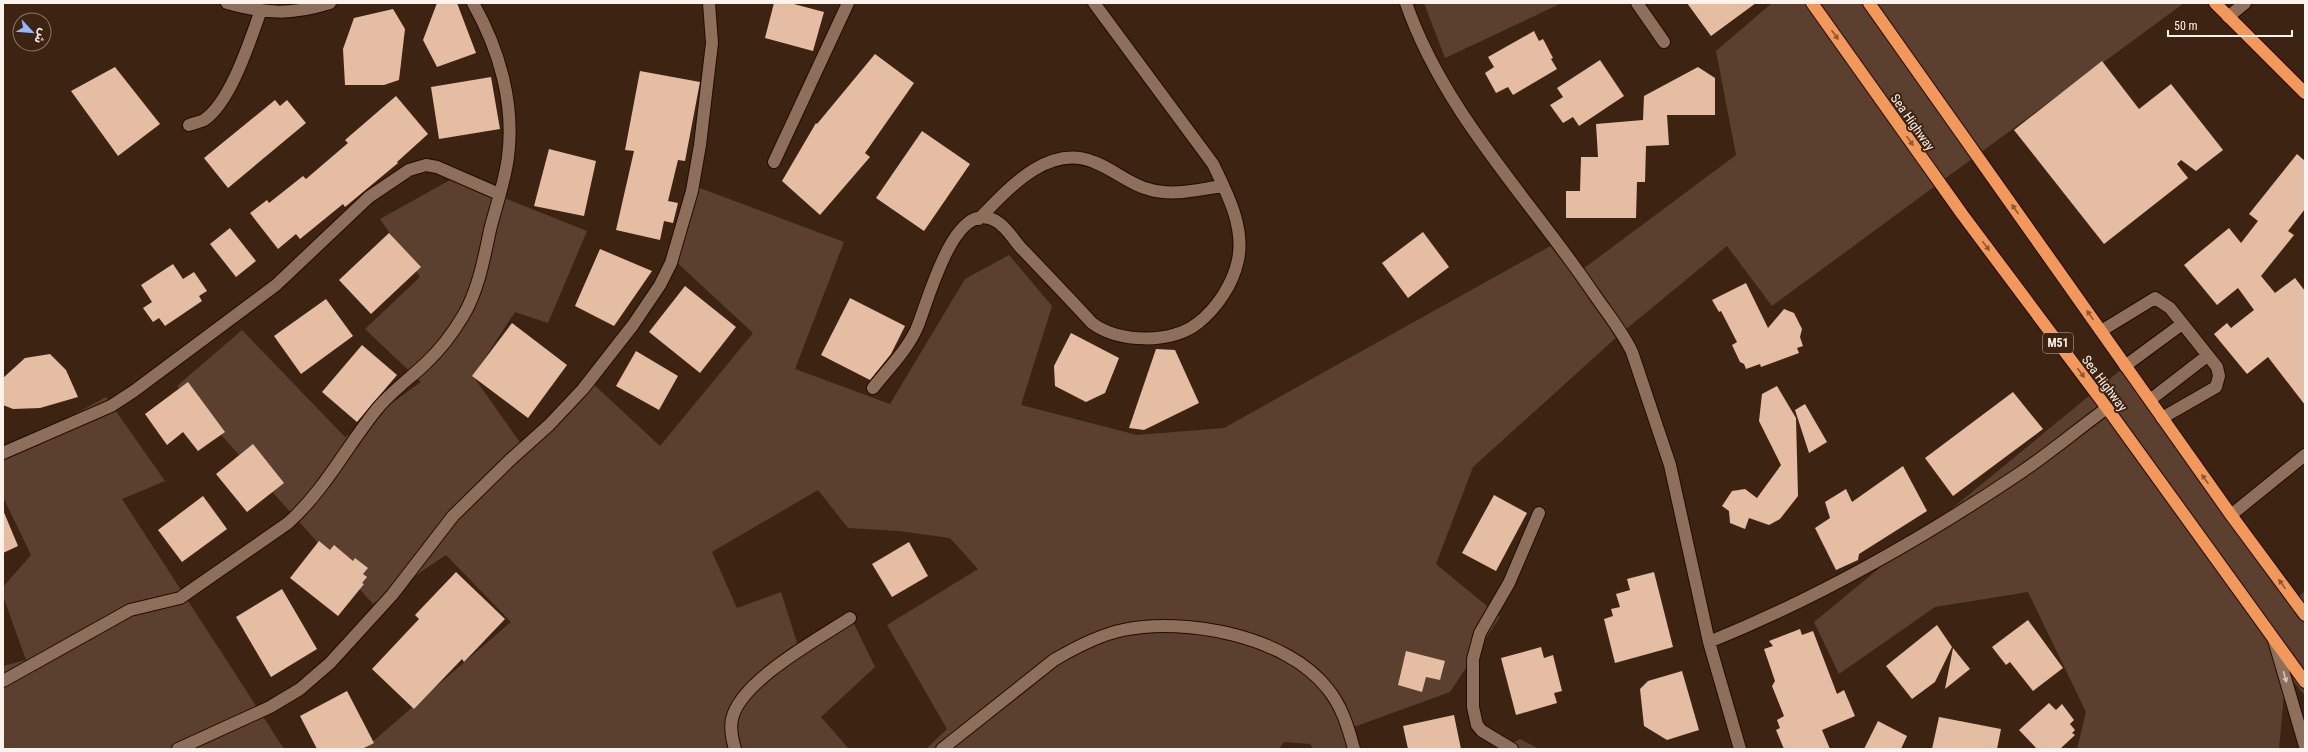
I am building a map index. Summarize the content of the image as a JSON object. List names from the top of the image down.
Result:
{
  "streets": {
    "highway": ["Sea Highway", "M51"]
  },
  "scale_bar": "50 m",
  "north": "bottom right"
}
